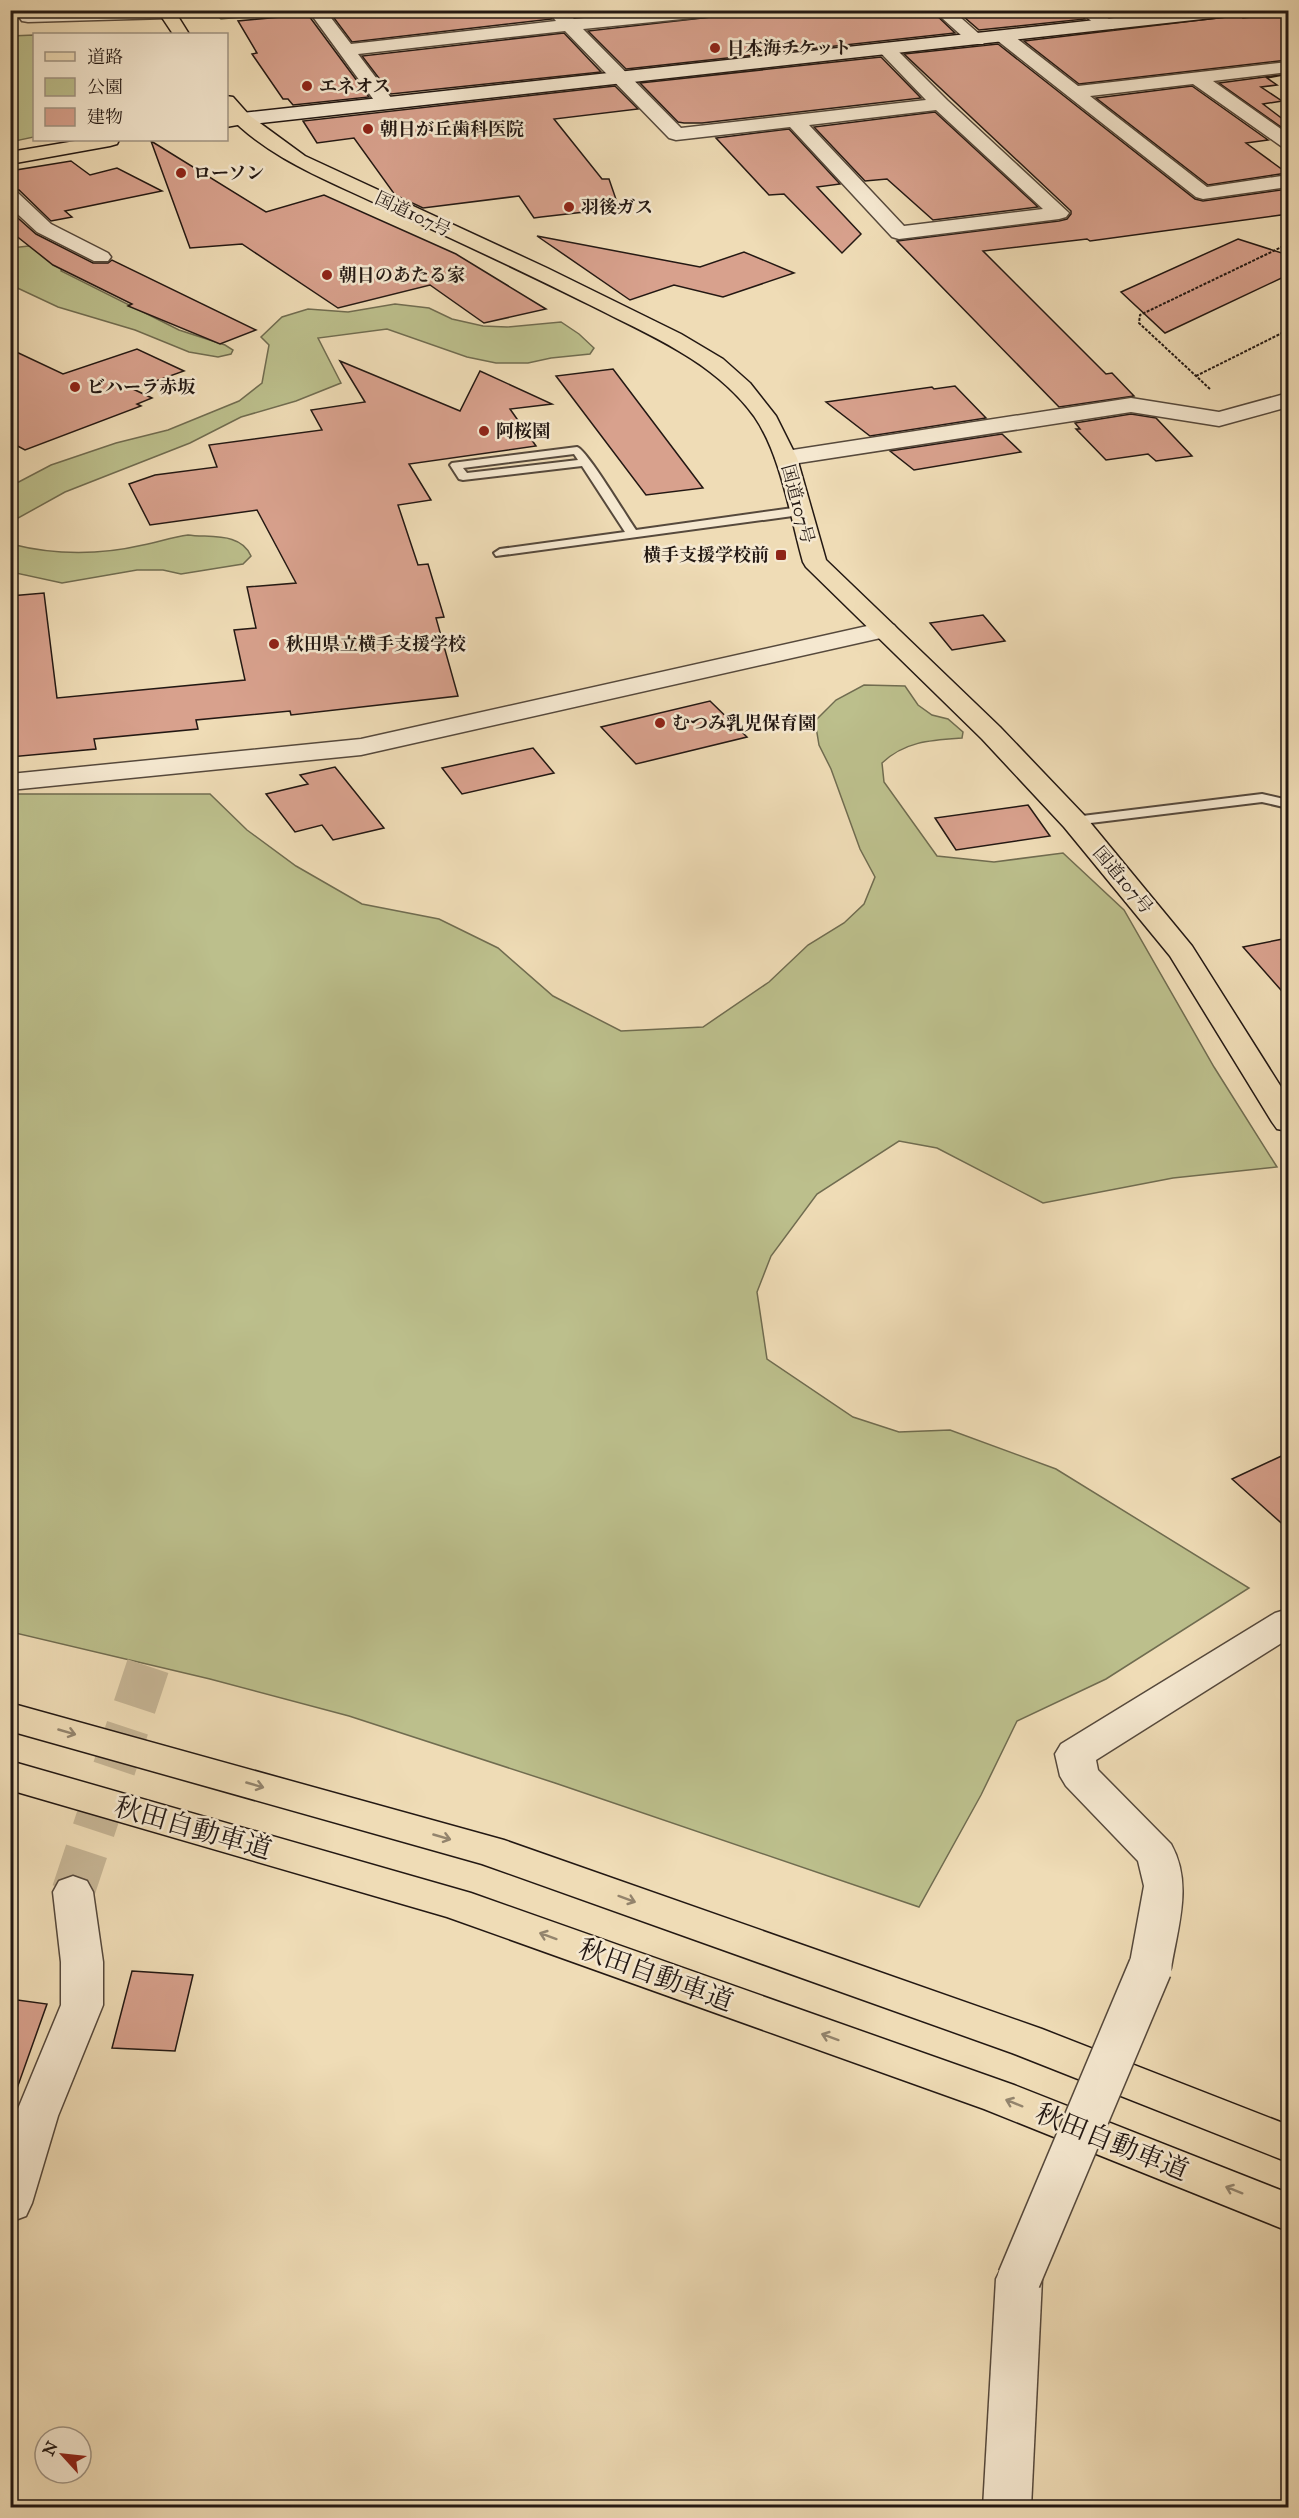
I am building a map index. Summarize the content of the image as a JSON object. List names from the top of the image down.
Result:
{
  "streets": {
    "main road": ["国道107号", "秋田自動車道"]
  },
  "places": {
    "other": [
      "日本海チケット",
      "エネオス",
      "朝日が丘歯科医院",
      "ローソン",
      "羽後ガス",
      "朝日のあたる家",
      "ビハーラ赤坂",
      "阿桜園",
      "秋田県立横手支援学校",
      "むつみ乳児保育園"
    ],
    "transit": ["横手支援学校前"]
  },
  "legend": ["道路", "公園", "建物"],
  "north": "top left"
}
